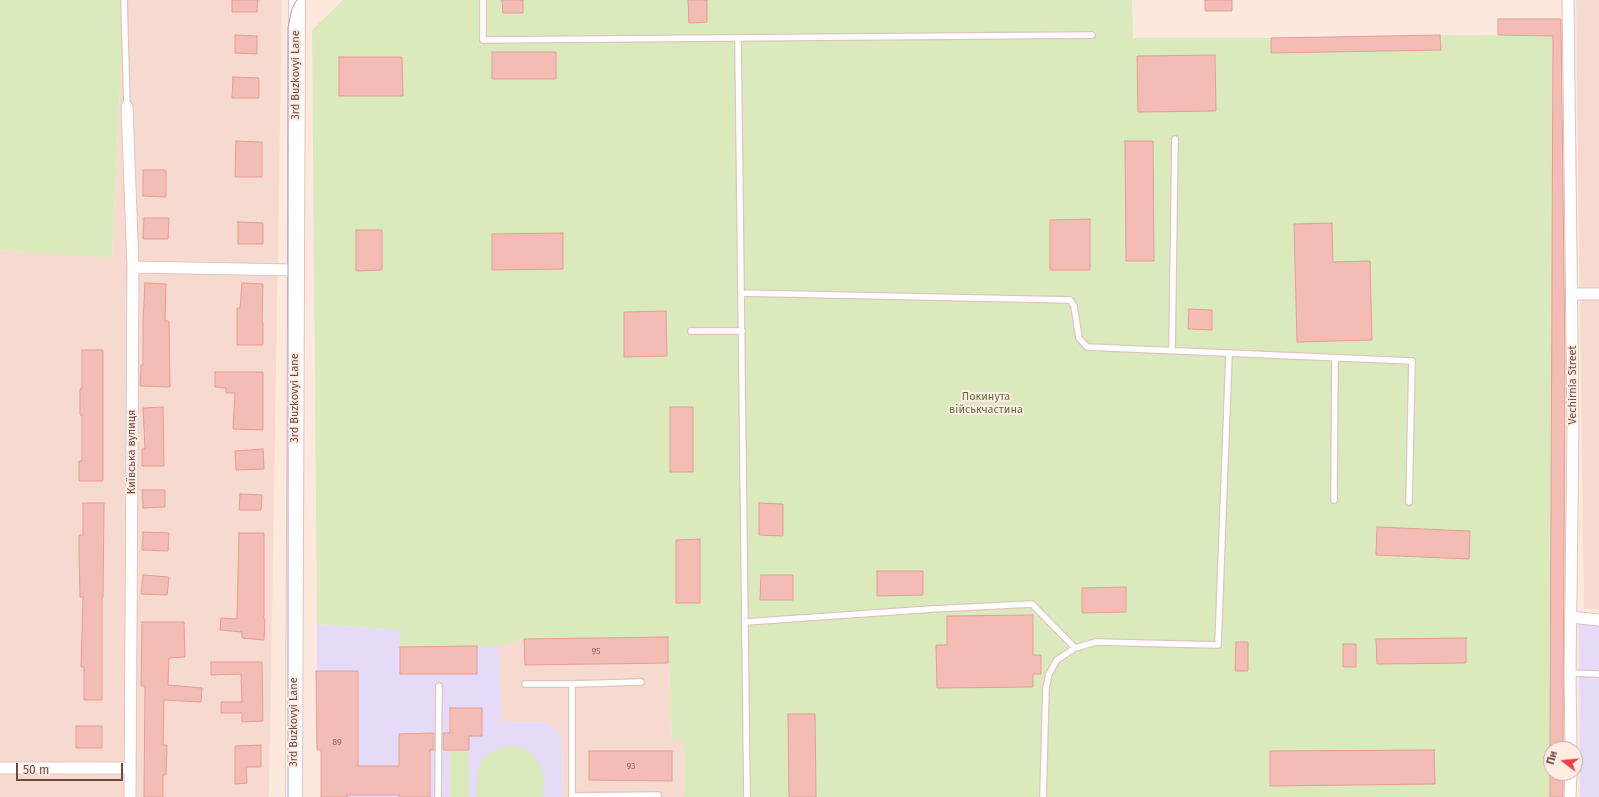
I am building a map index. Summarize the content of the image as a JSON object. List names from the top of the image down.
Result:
{
  "streets": {
    "street": ["3rd Buzkovyi Lane", "Vechirnia Street", "Київська вулиця"]
  },
  "parks": ["Покинута військчастина"],
  "house_numbers": ["95", "89", "93"],
  "scale_bar": "50 m",
  "north": "left"
}
